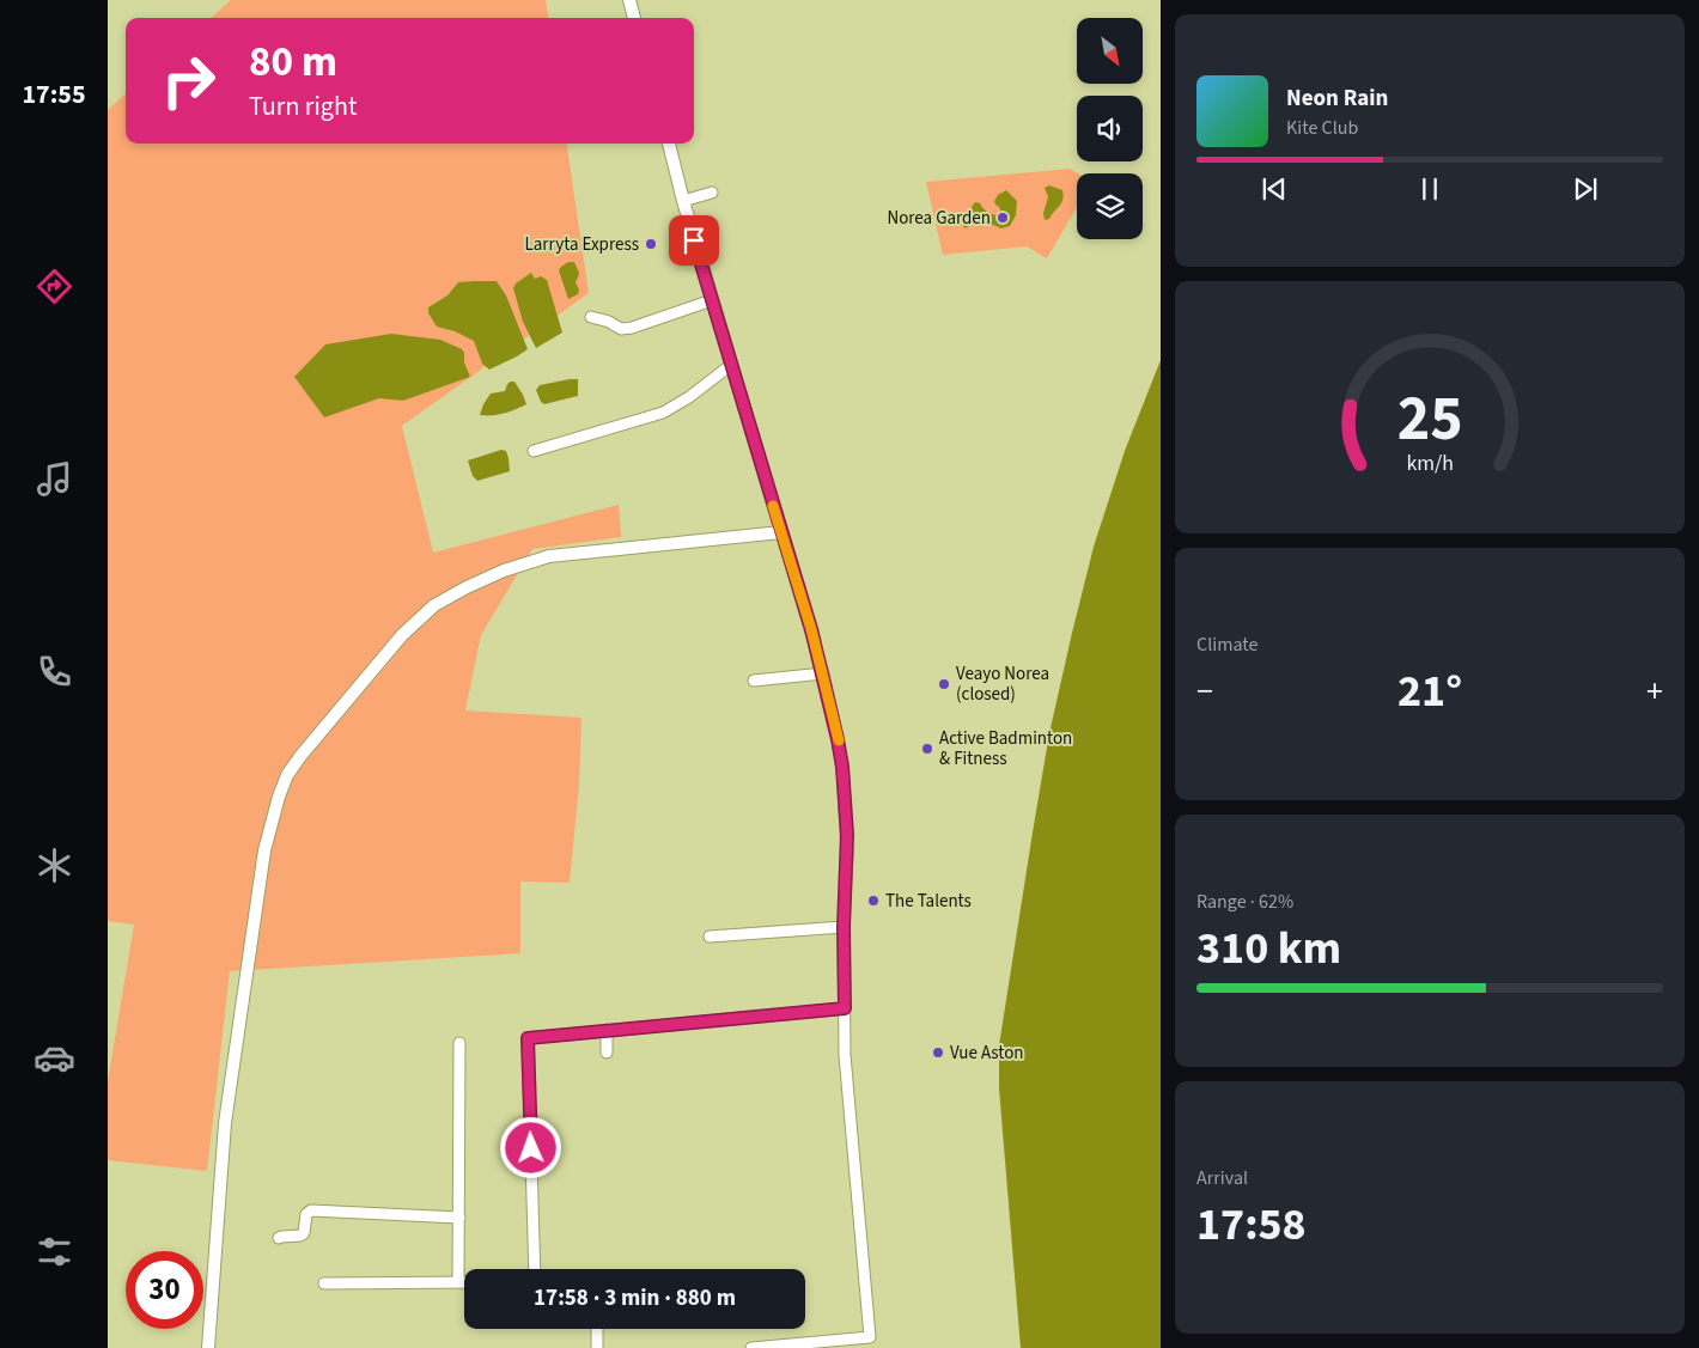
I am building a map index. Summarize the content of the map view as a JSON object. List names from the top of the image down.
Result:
{
  "places": [
    "Norea Garden",
    "Larryta Express",
    "Veayo Norea (closed)",
    "Active Badminton & Fitness",
    "The Talents",
    "Vue Aston"
  ],
  "north": "bottom right",
  "page": {
    "tabs": "17:55",
    "turn": ["80 m", "Turn right"],
    "song": ["Neon Rain", "Kite Club"],
    "tile": [
      "Climate",
      ["Range · 62%", "310 km"],
      ["Arrival", "17:58"]
    ],
    "heat": ["−", "21°", "+"],
    "limit": "30",
    "trip": "17:58 · 3 min · 880 m",
    "gauge": ["25", "km/h"]
  }
}
